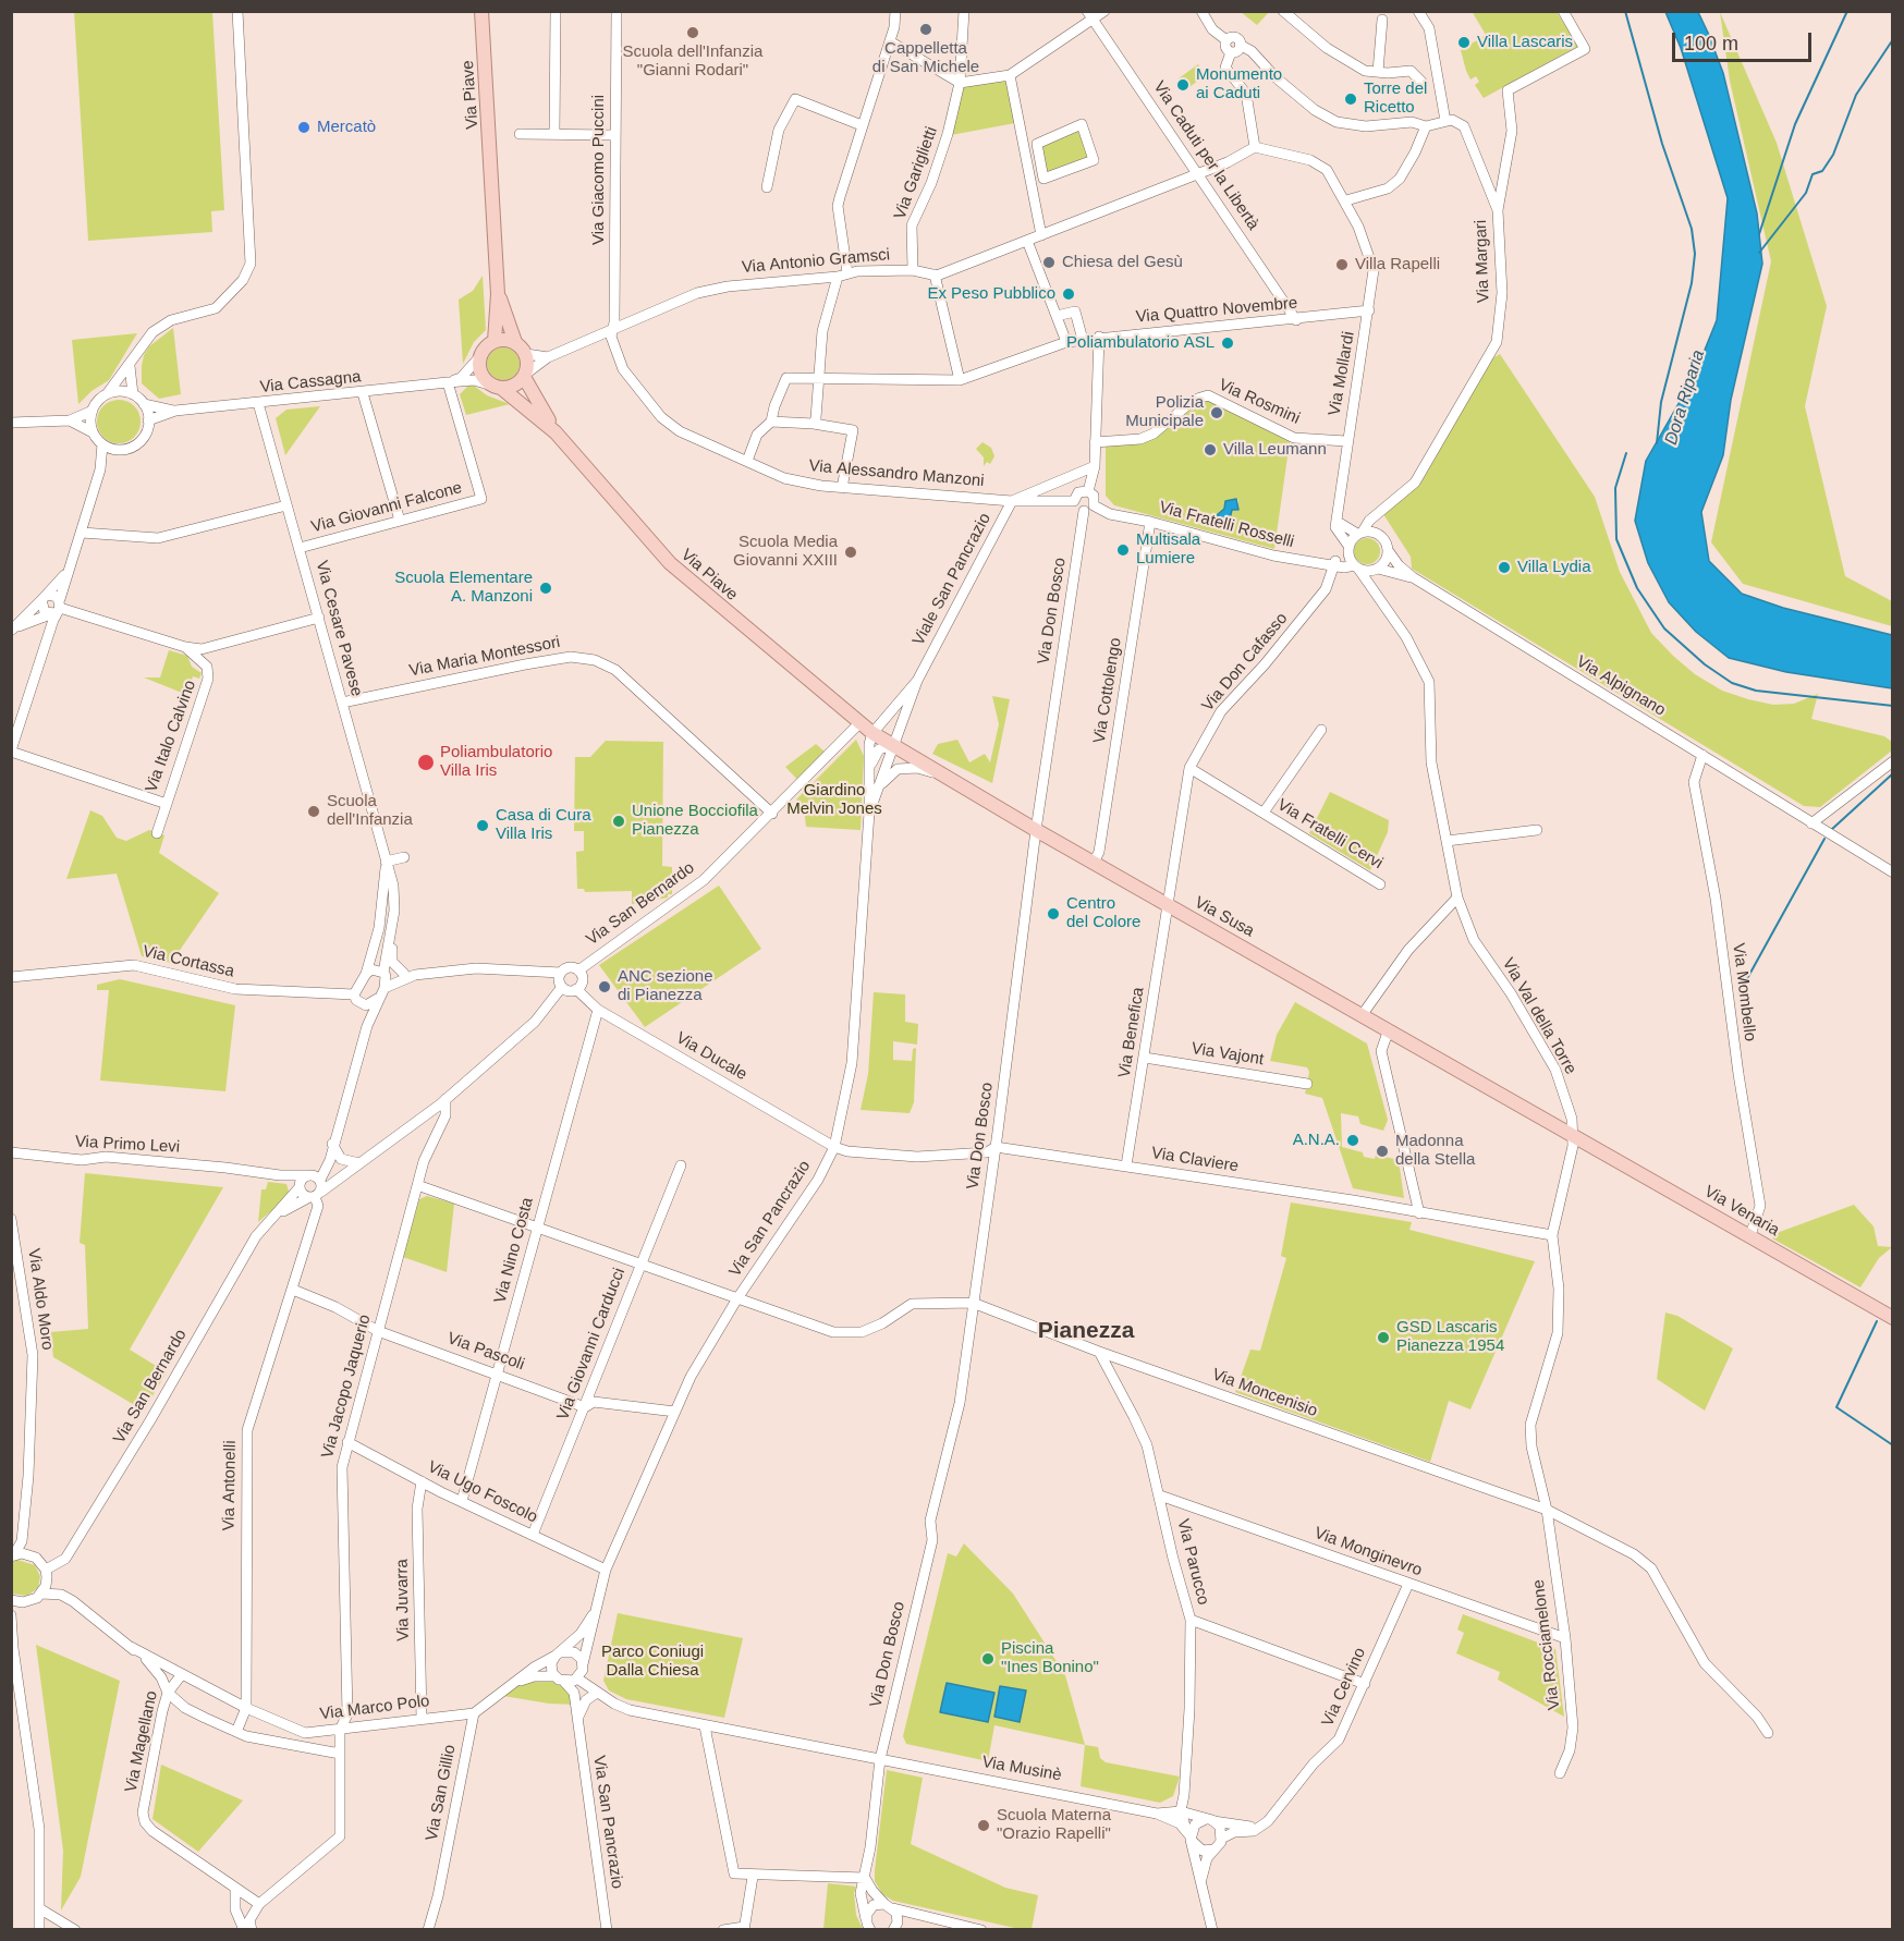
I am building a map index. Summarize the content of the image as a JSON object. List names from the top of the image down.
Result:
{
  "streets": {
    "main road": ["Via Piave", "Via Susa", "Via Venaria"],
    "street": [
      "Via Caduti per la Libertà",
      "Via Giacomo Puccini",
      "Via Gariglietti",
      "Via Antonio Gramsci",
      "Via Margari",
      "Via Quattro Novembre",
      "Via Mollardi",
      "Via Cassagna",
      "Via Rosmini",
      "Via Alessandro Manzoni",
      "Via Giovanni Falcone",
      "Via Fratelli Rosselli",
      "Viale San Pancrazio",
      "Via Don Bosco",
      "Via Cesare Pavese",
      "Via Maria Montessori",
      "Via Don Cafasso",
      "Via Alpignano",
      "Via Cottolengo",
      "Via Italo Calvino",
      "Via Fratelli Cervi",
      "Via San Bernardo",
      "Via Cortassa",
      "Via Mombello",
      "Via Val della Torre",
      "Via Benefica",
      "Via Vajont",
      "Via Ducale",
      "Via Primo Levi",
      "Via Claviere",
      "Via San Pancrazio",
      "Via Nino Costa",
      "Via Aldo Moro",
      "Via Giovanni Carducci",
      "Via Pascoli",
      "Via Jacopo Jaquerio",
      "Via Moncenisio",
      "Via Antonelli",
      "Via Ugo Foscolo",
      "Via Monginevro",
      "Via Parucco",
      "Via Juvarra",
      "Via Rocciamelone",
      "Via Cervino",
      "Via Marco Polo",
      "Via Magellano",
      "Via Musinè",
      "Via San Gillio"
    ]
  },
  "crossings": [
    ["Via Piave", "Via Antonio Gramsci"],
    ["Via Piave", "Via Cassagna"],
    ["Via Piave", "Via San Bernardo"],
    ["Via Piave", "Via Susa"],
    ["Via Caduti per la Libertà", "Via Quattro Novembre"],
    ["Via Giacomo Puccini", "Via Antonio Gramsci"],
    ["Via Giacomo Puccini", "Via Alessandro Manzoni"],
    ["Via Gariglietti", "Via Antonio Gramsci"],
    ["Via Antonio Gramsci", "Via Cassagna"],
    ["Via Antonio Gramsci", "Via Alessandro Manzoni"],
    ["Via Margari", "Via Fratelli Rosselli"],
    ["Via Margari", "Via Alpignano"],
    ["Via Margari", "Via Val della Torre"],
    ["Via Quattro Novembre", "Via Mollardi"],
    ["Via Mollardi", "Via Rosmini"],
    ["Via Cassagna", "Via Giovanni Falcone"],
    ["Via Cassagna", "Via Cesare Pavese"],
    ["Via Alessandro Manzoni", "Via Fratelli Rosselli"],
    ["Via Alessandro Manzoni", "Viale San Pancrazio"],
    ["Via Alessandro Manzoni", "Via Don Bosco"],
    ["Via Giovanni Falcone", "Via Cesare Pavese"],
    ["Via Fratelli Rosselli", "Via Don Bosco"],
    ["Via Fratelli Rosselli", "Via Don Cafasso"],
    ["Via Fratelli Rosselli", "Via Alpignano"],
    ["Via Fratelli Rosselli", "Via Cottolengo"],
    ["Via Fratelli Rosselli", "Via Val della Torre"],
    ["Viale San Pancrazio", "Via Susa"],
    ["Viale San Pancrazio", "Via San Pancrazio"],
    ["Via Don Bosco", "Via Susa"],
    ["Via Don Bosco", "Via Claviere"],
    ["Via Don Bosco", "Via Moncenisio"],
    ["Via Don Bosco", "Via Musinè"],
    ["Via Cesare Pavese", "Via Maria Montessori"],
    ["Via Cesare Pavese", "Via San Bernardo"],
    ["Via Cesare Pavese", "Via Cortassa"],
    ["Via Cesare Pavese", "Via Primo Levi"],
    ["Via Cesare Pavese", "Via Antonelli"],
    ["Via Maria Montessori", "Via San Bernardo"],
    ["Via Don Cafasso", "Via Fratelli Cervi"],
    ["Via Don Cafasso", "Via Susa"],
    ["Via Don Cafasso", "Via Benefica"],
    ["Via Alpignano", "Via Mombello"],
    ["Via Alpignano", "Via Val della Torre"],
    ["Via Cottolengo", "Via Susa"],
    ["Via San Bernardo", "Via Susa"],
    ["Via San Bernardo", "Via Ducale"],
    ["Via San Bernardo", "Via Primo Levi"],
    ["Via San Bernardo", "Via Antonelli"],
    ["Via San Bernardo", "Via Marco Polo"],
    ["Via Susa", "Via Val della Torre"],
    ["Via Susa", "Via Benefica"],
    ["Via Susa", "Via Venaria"],
    ["Via Mombello", "Via Venaria"],
    ["Via Val della Torre", "Via Claviere"],
    ["Via Val della Torre", "Via Venaria"],
    ["Via Val della Torre", "Via Moncenisio"],
    ["Via Val della Torre", "Via Rocciamelone"],
    ["Via Benefica", "Via Vajont"],
    ["Via Benefica", "Via Claviere"],
    ["Via Ducale", "Via Claviere"],
    ["Via Ducale", "Via San Pancrazio"],
    ["Via Ducale", "Via Nino Costa"],
    ["Via Primo Levi", "Via Antonelli"],
    ["Via Claviere", "Via San Pancrazio"],
    ["Via San Pancrazio", "Via Pascoli"],
    ["Via San Pancrazio", "Via Ugo Foscolo"],
    ["Via San Pancrazio", "Via Musinè"],
    ["Via Nino Costa", "Via Pascoli"],
    ["Via Nino Costa", "Via Ugo Foscolo"],
    ["Via Giovanni Carducci", "Via Pascoli"],
    ["Via Giovanni Carducci", "Via Ugo Foscolo"],
    ["Via Pascoli", "Via Jacopo Jaquerio"],
    ["Via Pascoli", "Via Antonelli"],
    ["Via Jacopo Jaquerio", "Via Ugo Foscolo"],
    ["Via Jacopo Jaquerio", "Via Marco Polo"],
    ["Via Moncenisio", "Via Parucco"],
    ["Via Moncenisio", "Via Rocciamelone"],
    ["Via Antonelli", "Via Marco Polo"],
    ["Via Ugo Foscolo", "Via Juvarra"],
    ["Via Monginevro", "Via Parucco"],
    ["Via Monginevro", "Via Rocciamelone"],
    ["Via Monginevro", "Via Cervino"],
    ["Via Juvarra", "Via Marco Polo"],
    ["Via Marco Polo", "Via Magellano"],
    ["Via Marco Polo", "Via San Gillio"]
  ],
  "districts": ["Pianezza"],
  "water": ["Dora Riparia"],
  "parks": ["Giardino Melvin Jones", "Parco Coniugi Dalla Chiesa"],
  "places": [
    "Cappelletta di San Michele",
    "Scuola dell'Infanzia \"Gianni Rodari\"",
    "Villa Lascaris",
    "Monumento ai Caduti",
    "Torre del Ricetto",
    "Mercatò",
    "Chiesa del Gesù",
    "Villa Rapelli",
    "Ex Peso Pubblico",
    "Poliambulatorio ASL",
    "Polizia Municipale",
    "Villa Leumann",
    "Multisala Lumiere",
    "Scuola Media Giovanni XXIII",
    "Villa Lydia",
    "Scuola Elementare A. Manzoni",
    "Poliambulatorio Villa Iris",
    "Scuola dell'Infanzia",
    "Unione Bocciofila Pianezza",
    "Casa di Cura Villa Iris",
    "Centro del Colore",
    "ANC sezione di Pianezza",
    "A.N.A.",
    "Madonna della Stella",
    "GSD Lascaris Pianezza 1954",
    "Piscina \"Ines Bonino\"",
    "Scuola Materna \"Orazio Rapelli\""
  ],
  "scale_bar": "100 m"
}
